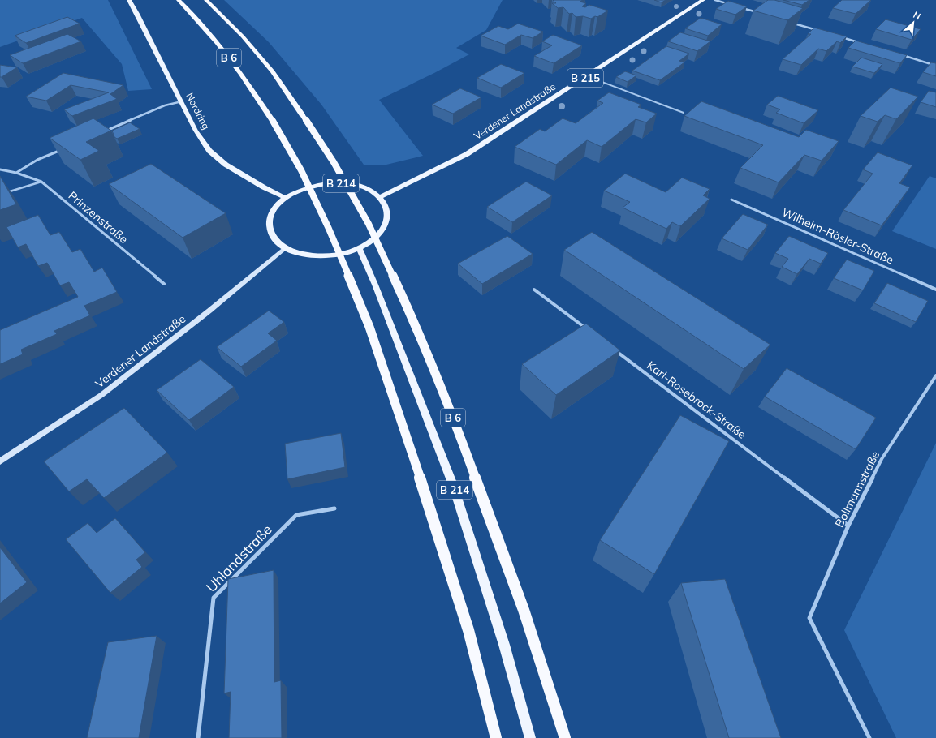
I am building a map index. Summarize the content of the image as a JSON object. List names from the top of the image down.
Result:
{
  "streets": {
    "highway": ["B 6"],
    "main road": [
      "B 215",
      "Nordring",
      "Verdener Landstraße",
      "B 214"
    ],
    "street": [
      "Prinzenstraße",
      "Wilhelm-Rösler-Straße",
      "Karl-Rosebrock-Straße",
      "Bollmannstraße",
      "Uhlandstraße"
    ]
  },
  "crossings": [
    ["Nordring", "Verdener Landstraße"],
    ["Nordring", "B 214"],
    ["Verdener Landstraße", "B 214"],
    ["Karl-Rosebrock-Straße", "Bollmannstraße"]
  ],
  "north": "top right"
}
